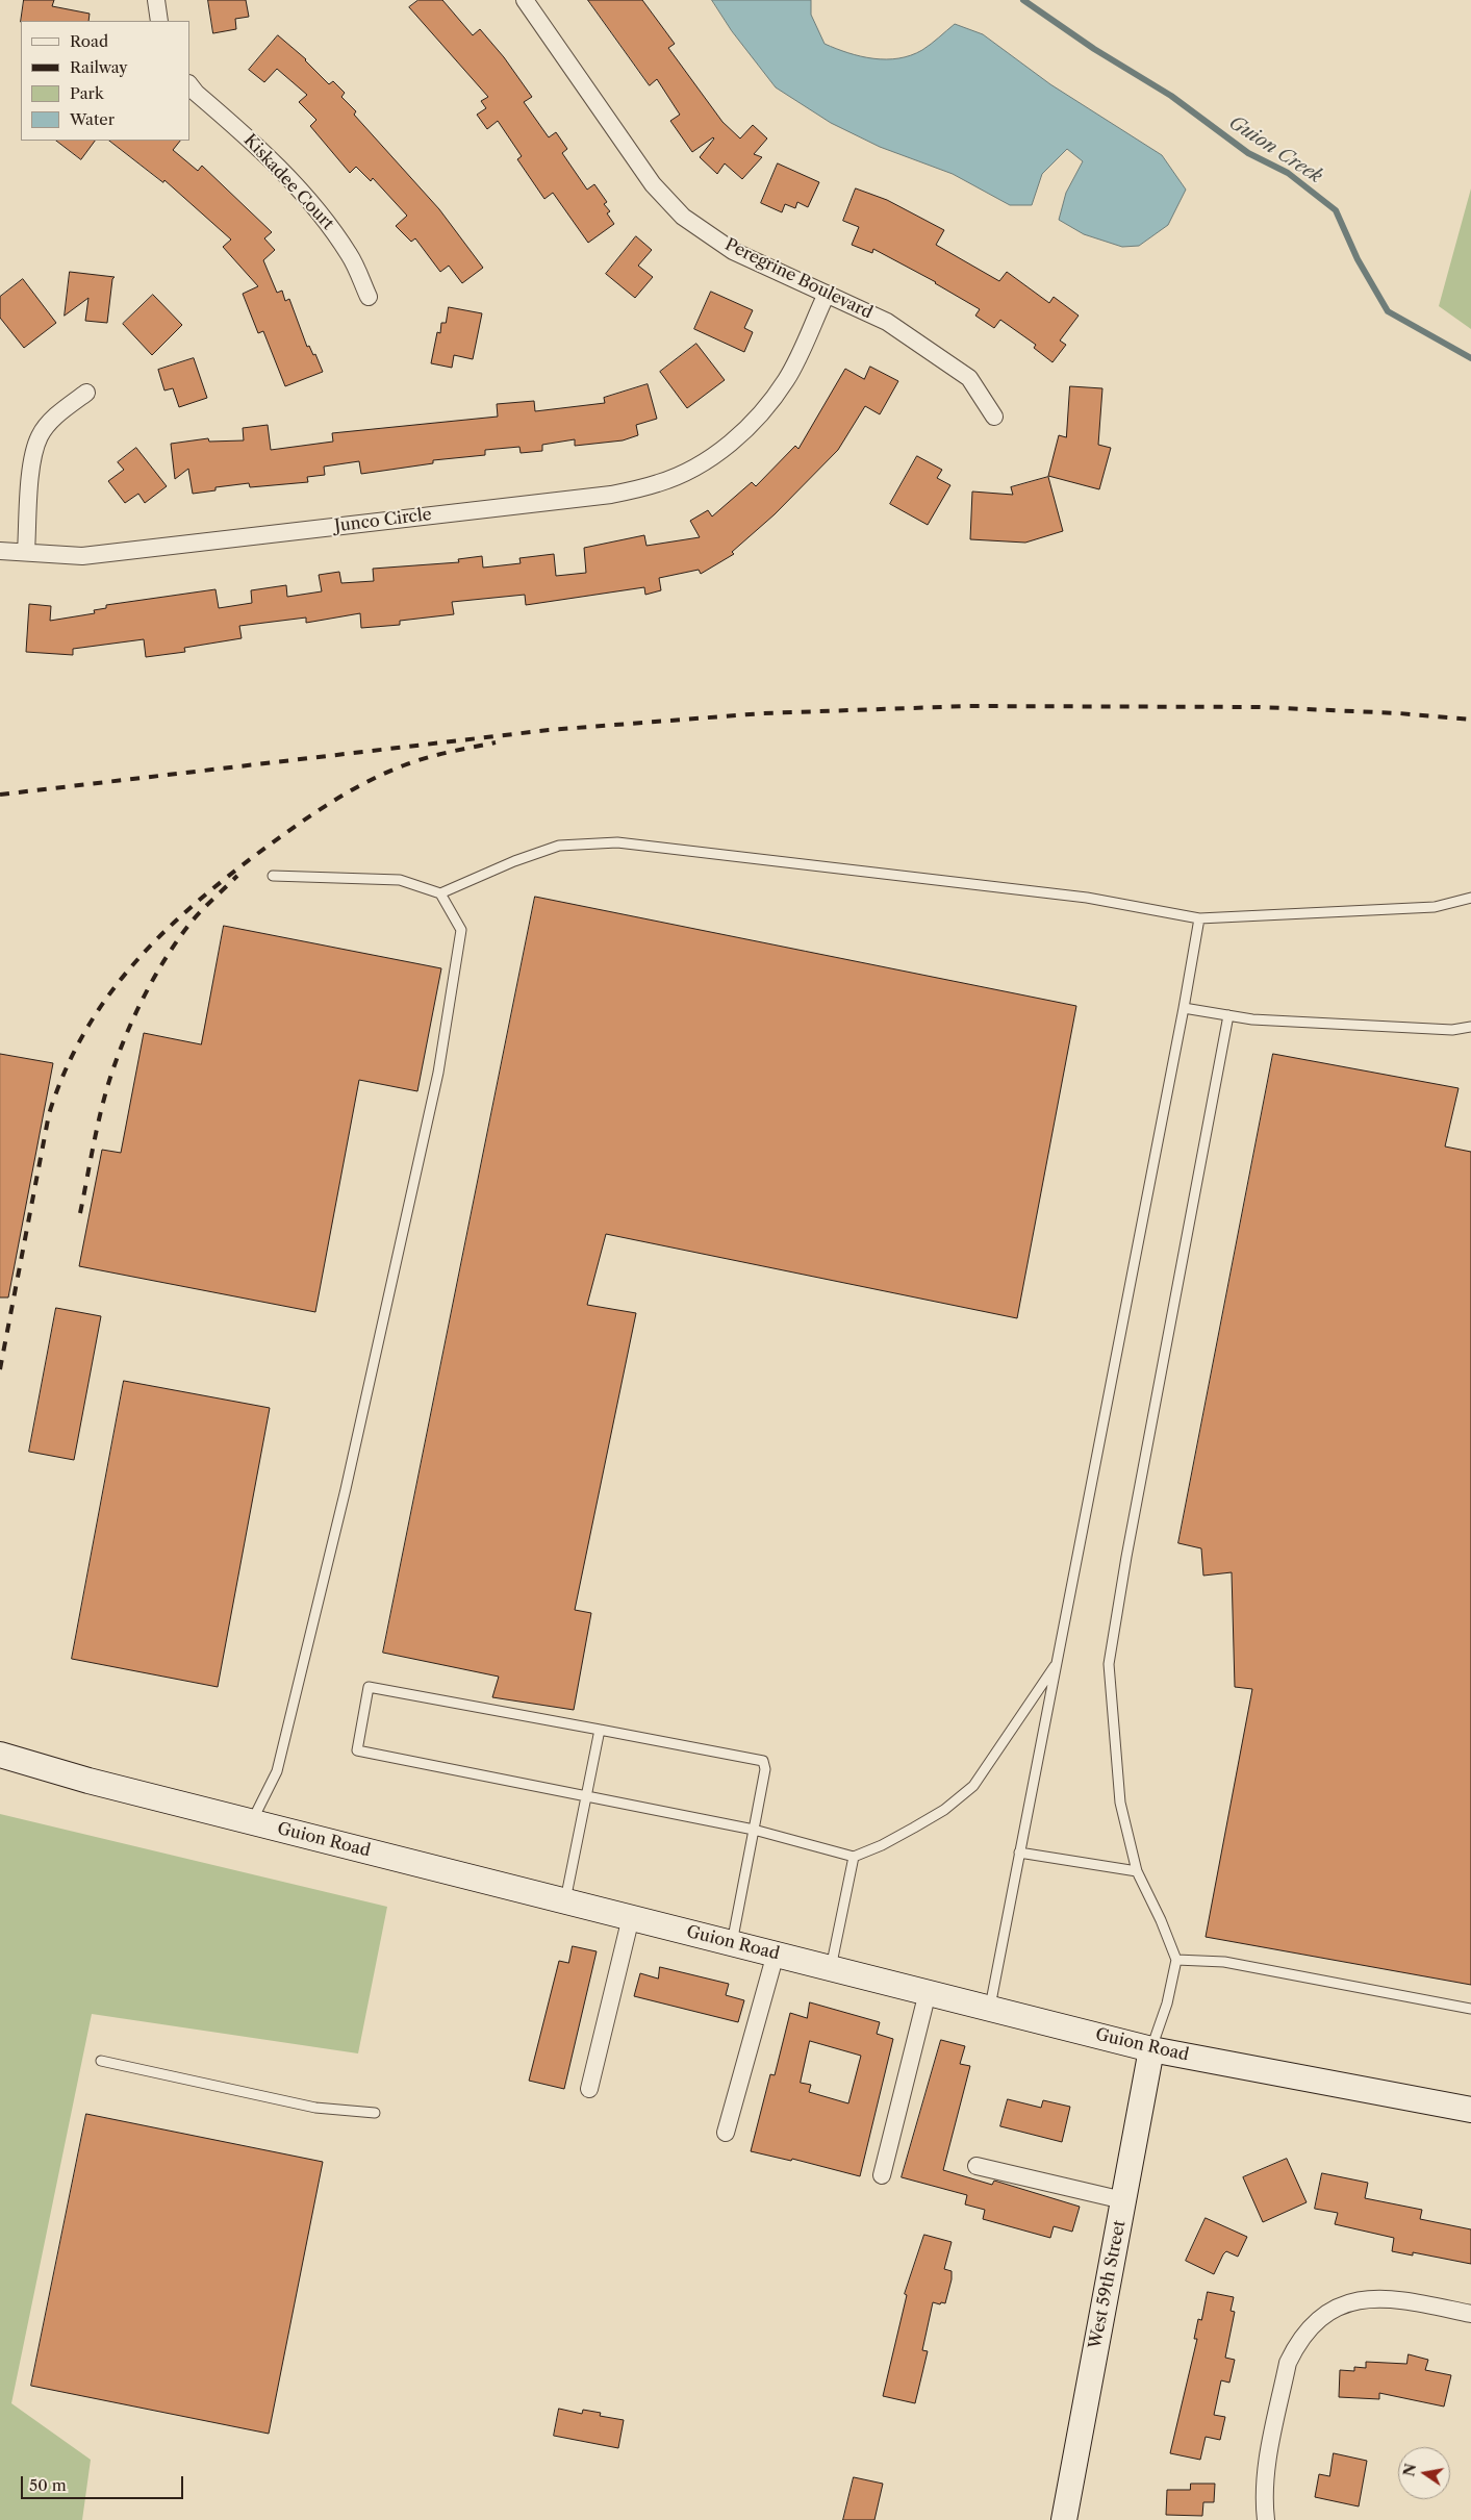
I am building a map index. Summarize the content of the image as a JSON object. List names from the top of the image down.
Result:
{
  "streets": {
    "street": [
      "Kiskadee Court",
      "Peregrine Boulevard",
      "Junco Circle",
      "Guion Road",
      "West 59th Street"
    ]
  },
  "crossings": [
    ["Peregrine Boulevard", "Junco Circle"],
    ["Guion Road", "West 59th Street"]
  ],
  "water": ["Guion Creek"],
  "legend": [
    "Road",
    "Railway",
    "Park",
    "Water"
  ],
  "scale_bar": "50 m",
  "north": "left"
}
